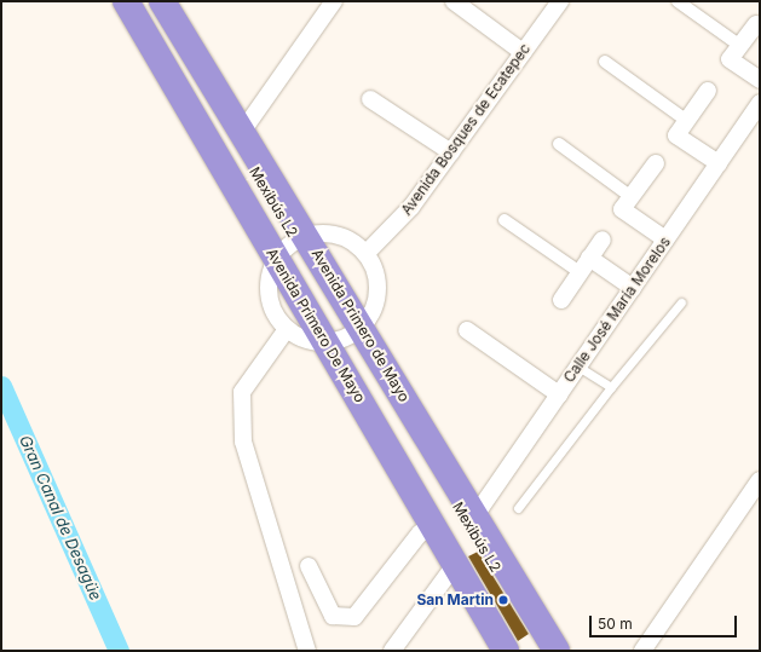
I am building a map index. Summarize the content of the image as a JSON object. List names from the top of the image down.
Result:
{
  "streets": {
    "highway": ["Avenida Primero De Mayo", "Avenida Primero de Mayo"],
    "street": ["Avenida Bosques de Ecatepec", "Calle José María Morelos"],
    "lane": ["Mexibús L2"]
  },
  "crossings": [
    ["Avenida Bosques de Ecatepec", "Mexibús L2"],
    ["Avenida Bosques de Ecatepec", "Avenida Primero De Mayo"],
    ["Avenida Bosques de Ecatepec", "Avenida Primero de Mayo"],
    ["Mexibús L2", "Avenida Primero De Mayo"],
    ["Mexibús L2", "Avenida Primero de Mayo"],
    ["Calle José María Morelos", "Avenida Primero de Mayo"],
    ["Avenida Primero De Mayo", "Avenida Primero de Mayo"]
  ],
  "water": ["Gran Canal de Desagüe"],
  "places": ["San Martin"],
  "scale_bar": "50 m"
}
